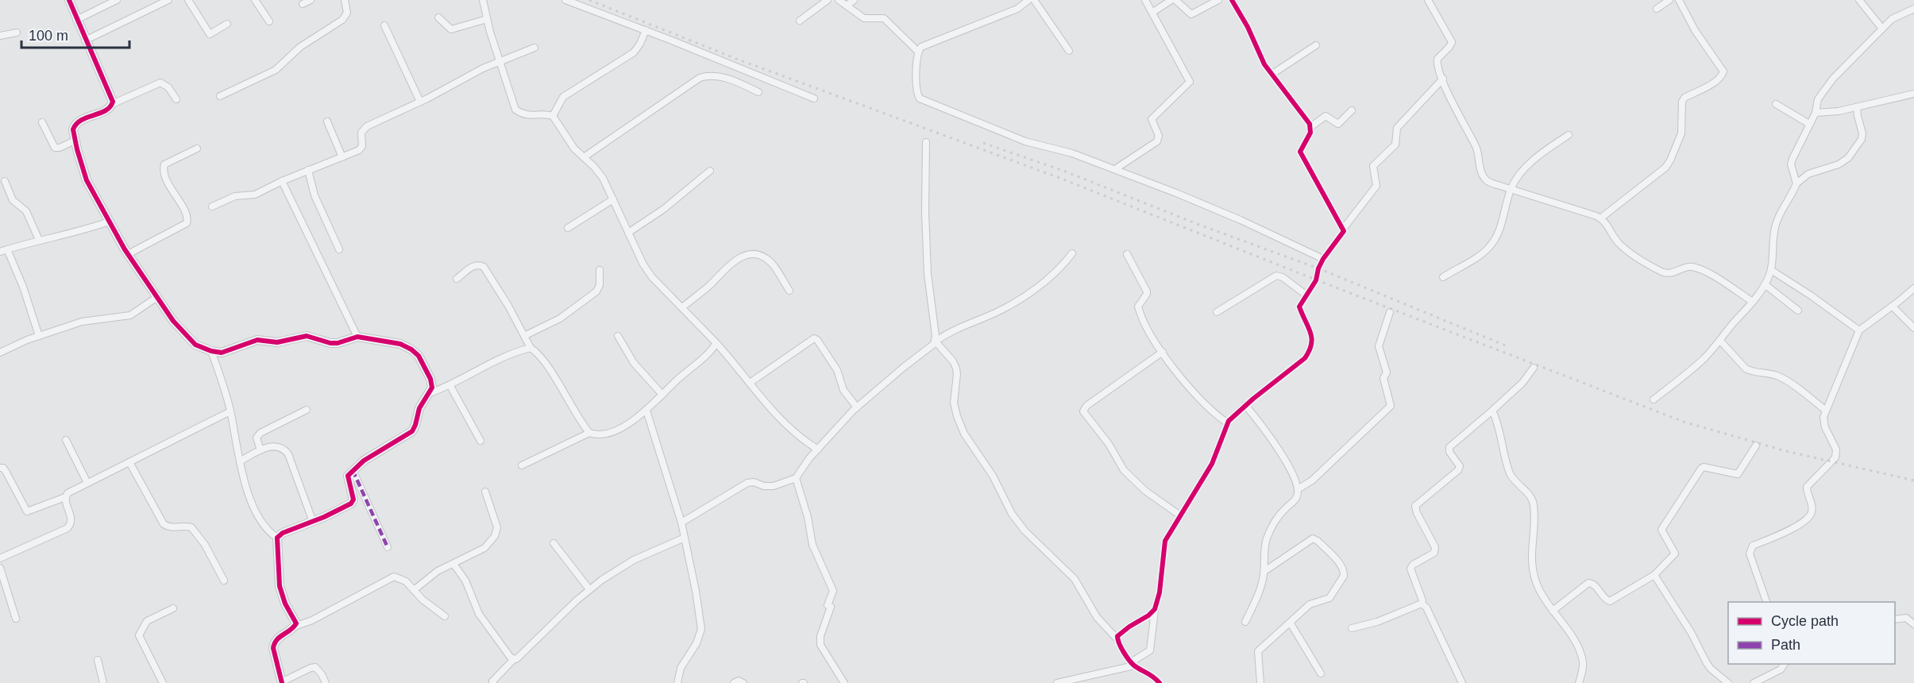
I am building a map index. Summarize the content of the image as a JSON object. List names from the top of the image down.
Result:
{
  "legend": ["Cycle path", "Path"],
  "scale_bar": "100 m"
}
